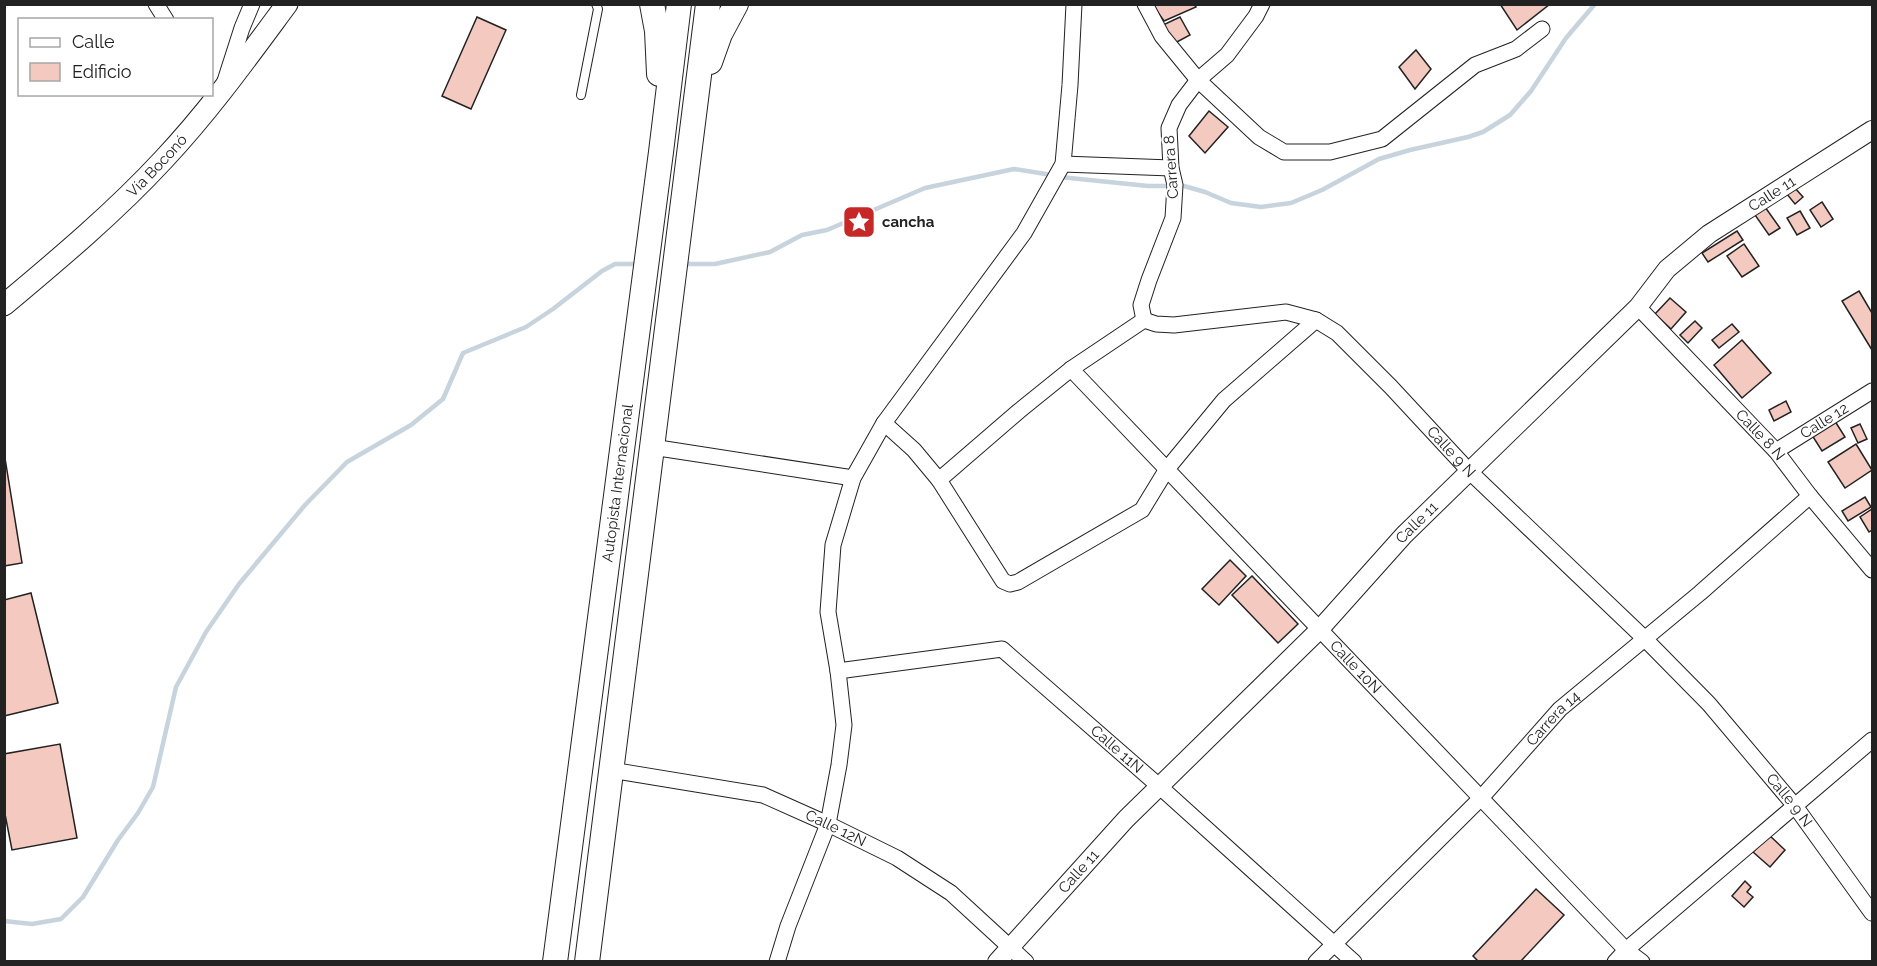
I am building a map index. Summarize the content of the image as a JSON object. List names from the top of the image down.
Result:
{
  "streets": {
    "highway": ["Autopista Internacional"],
    "main road": ["Vía Boconó"],
    "street": [
      "Carrera 8",
      "Calle 11",
      "Calle 12",
      "Calle 8 N",
      "Calle 9 N",
      "Calle 10N",
      "Carrera 14",
      "Calle 11N",
      "Calle 12N"
    ]
  },
  "crossings": [
    ["Carrera 8", "Calle 9 N"],
    ["Calle 11", "Calle 8 N"],
    ["Calle 11", "Calle 9 N"],
    ["Calle 11", "Calle 10N"],
    ["Calle 11", "Calle 11N"],
    ["Calle 11", "Calle 12N"],
    ["Calle 12", "Calle 8 N"],
    ["Calle 8 N", "Carrera 14"],
    ["Calle 9 N", "Carrera 14"],
    ["Autopista Internacional", "Calle 12N"],
    ["Calle 10N", "Carrera 14"],
    ["Carrera 14", "Calle 11N"]
  ],
  "places": {
    "place": ["cancha"]
  },
  "legend": ["Calle", "Edificio"]
}
